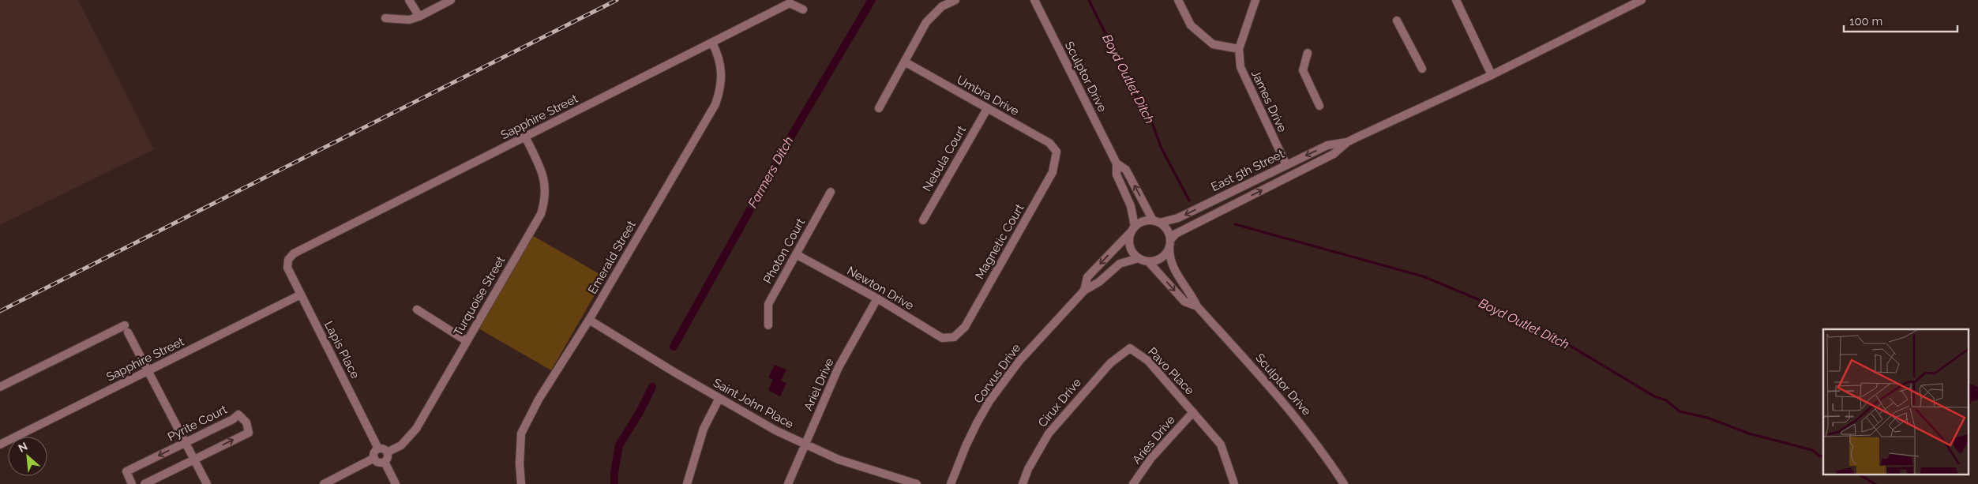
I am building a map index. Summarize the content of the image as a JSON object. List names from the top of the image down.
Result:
{
  "streets": {
    "street": [
      "Sculptor Drive",
      "Umbra Drive",
      "James Drive",
      "Sapphire Street",
      "Nebula Court",
      "East 5th Street",
      "Magnetic Court",
      "Photon Court",
      "Emerald Street",
      "Newton Drive",
      "Turquoise Street",
      "Lapis Place",
      "Pavo Place",
      "Corvus Drive",
      "Ariel Drive",
      "Cirux Drive",
      "Saint John Place",
      "Pyrite Court",
      "Aries Drive"
    ]
  },
  "crossings": [
    ["Sculptor Drive", "East 5th Street"],
    ["Sculptor Drive", "Corvus Drive"],
    ["Umbra Drive", "Nebula Court"],
    ["Umbra Drive", "Magnetic Court"],
    ["James Drive", "East 5th Street"],
    ["Sapphire Street", "Emerald Street"],
    ["Sapphire Street", "Turquoise Street"],
    ["Sapphire Street", "Lapis Place"],
    ["East 5th Street", "Corvus Drive"],
    ["Magnetic Court", "Newton Drive"],
    ["Photon Court", "Newton Drive"],
    ["Emerald Street", "Saint John Place"],
    ["Newton Drive", "Ariel Drive"],
    ["Turquoise Street", "Lapis Place"],
    ["Pavo Place", "Cirux Drive"],
    ["Pavo Place", "Aries Drive"],
    ["Ariel Drive", "Saint John Place"]
  ],
  "water": ["Boyd Outlet Ditch", "Farmers Ditch"],
  "scale_bar": "100 m",
  "north": "top left"
}
